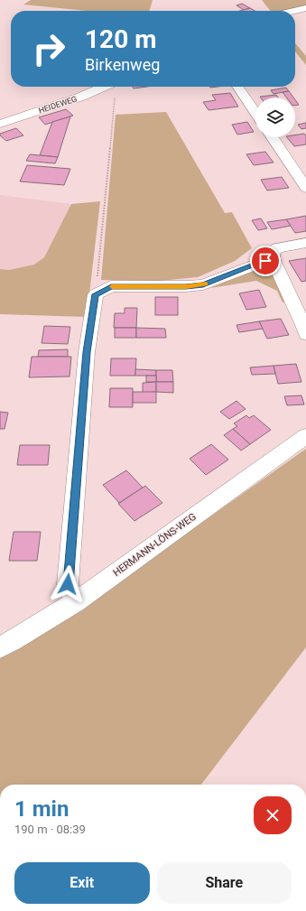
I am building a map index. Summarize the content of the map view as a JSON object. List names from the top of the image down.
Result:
{
  "streets": {
    "street": ["HEIDEWEG", "HERMANN-LÖNS-WEG"]
  },
  "page": {
    "turn": ["120 m", "Birkenweg"],
    "heading": ["1 min", "190 m · 08:39"],
    "buttons": ["Exit", "Share"]
  }
}
